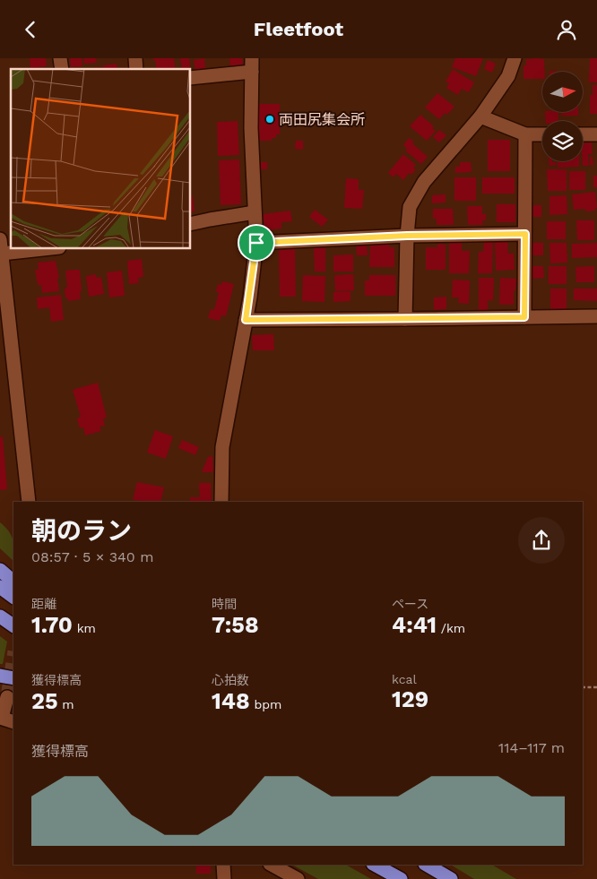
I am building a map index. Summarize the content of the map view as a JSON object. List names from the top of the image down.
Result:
{
  "places": ["両田尻集会所"],
  "north": "right",
  "page": {
    "header": "Fleetfoot",
    "heading": ["朝のラン", "08:57 · 5 × 340 m"],
    "stats": [
      ["距離", "1.70 km"],
      ["時間", "7:58"],
      ["ペース", "4:41 /km"],
      ["獲得標高", "25 m"],
      ["心拍数", "148 bpm"],
      ["kcal", "129"]
    ],
    "chart": ["獲得標高", "114–117 m"]
  }
}
